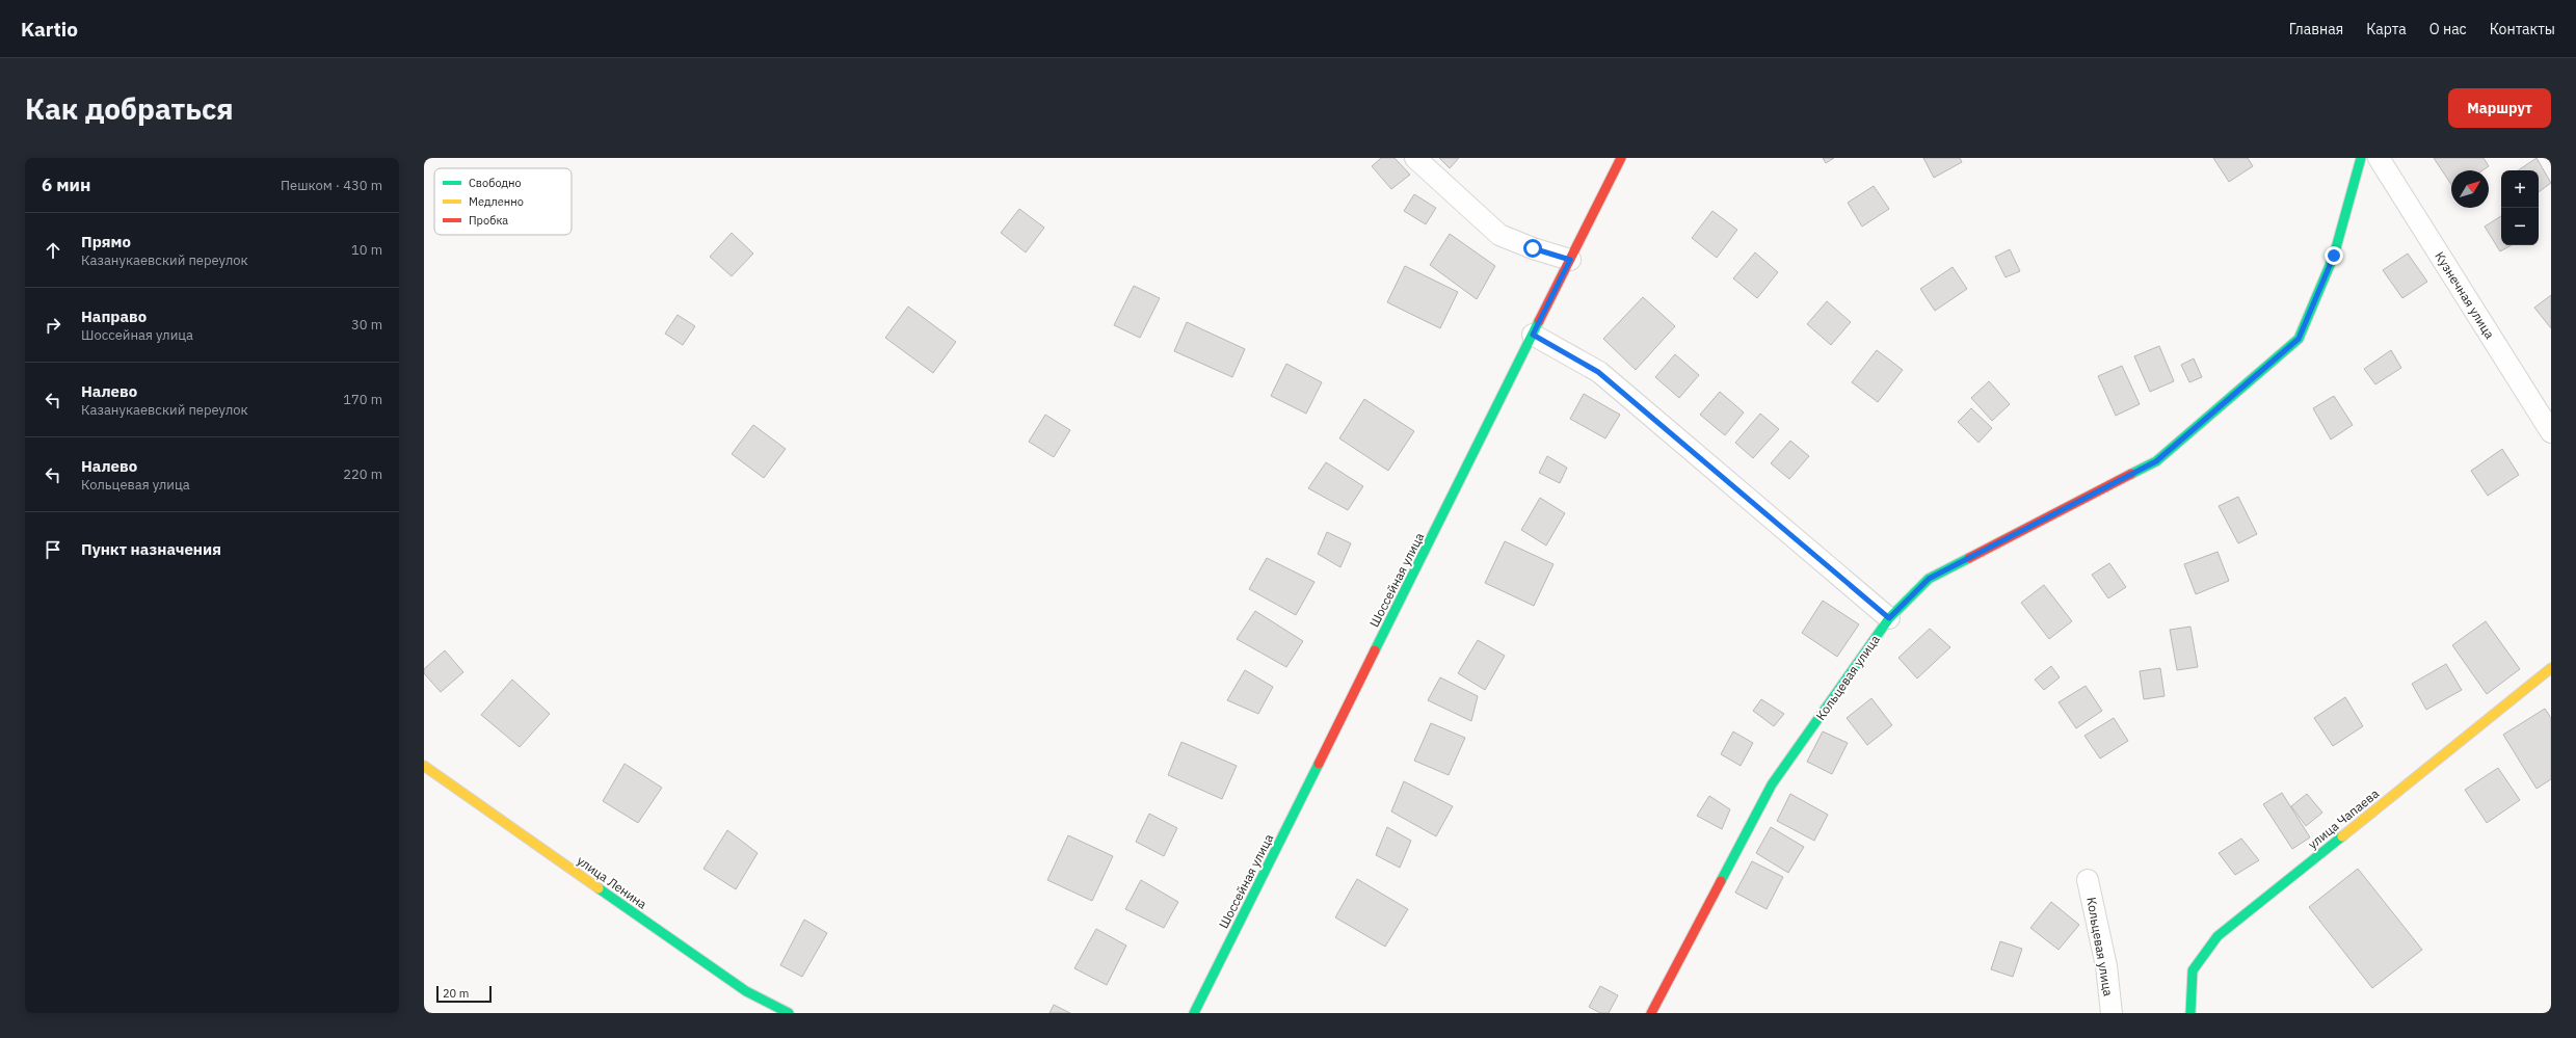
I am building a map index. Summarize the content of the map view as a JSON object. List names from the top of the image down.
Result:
{
  "streets": {
    "street": [
      "Кузнечная улица",
      "Шоссейная улица",
      "Кольцевая улица",
      "улица Чапаева",
      "улица Ленина"
    ]
  },
  "legend": ["Свободно", "Медленно", "Пробка"],
  "scale_bar": "20 m",
  "north": "top right",
  "page": {
    "header": "Kartio",
    "nav": [
      "Главная",
      "Карта",
      "О нас",
      "Контакты"
    ],
    "buttons": "Маршрут",
    "title": "Как добраться",
    "heading": ["6 мин", "Пешком · 430 m"],
    "map_buttons": ["+", "−"],
    "list": [
      ["Прямо", "Казанукаевский переулок", "10 m"],
      ["Направо", "Шоссейная улица", "30 m"],
      ["Налево", "Казанукаевский переулок", "170 m"],
      ["Налево", "Кольцевая улица", "220 m"],
      "Пункт назначения"
    ],
    "scale": "20 m"
  }
}
